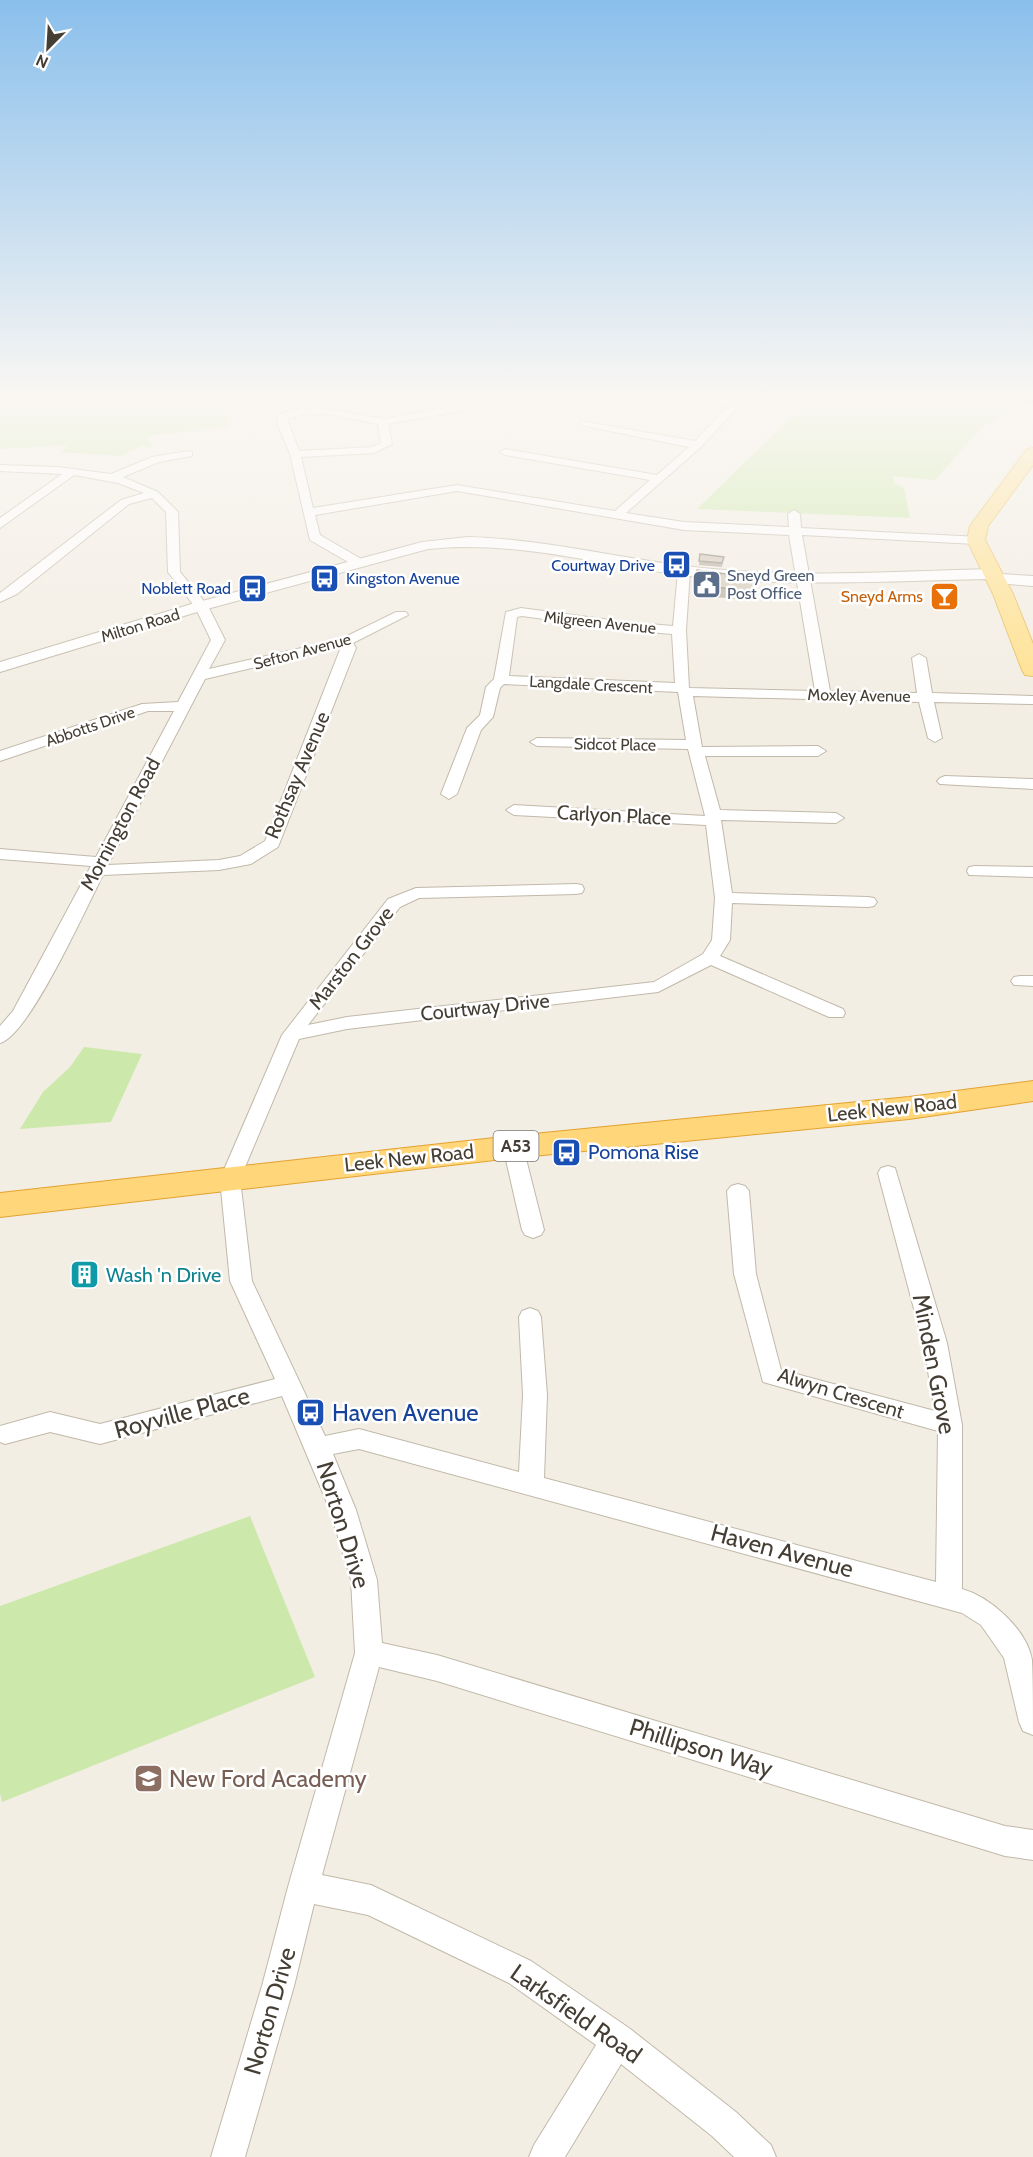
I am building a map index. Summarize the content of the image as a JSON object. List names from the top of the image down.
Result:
{
  "streets": {
    "highway": ["Leek New Road", "A53"],
    "street": [
      "Milgreen Avenue",
      "Milton Road",
      "Sefton Avenue",
      "Langdale Crescent",
      "Moxley Avenue",
      "Abbotts Drive",
      "Sidcot Place",
      "Rothsay Avenue",
      "Carlyon Place",
      "Mornington Road",
      "Marston Grove",
      "Courtway Drive",
      "Minden Grove",
      "Alwyn Crescent",
      "Royville Place",
      "Norton Drive",
      "Haven Avenue",
      "Phillipson Way",
      "Larksfield Road"
    ]
  },
  "crossings": [
    ["Milgreen Avenue", "Langdale Crescent"],
    ["Milton Road", "Mornington Road"],
    ["Sefton Avenue", "Rothsay Avenue"],
    ["Sefton Avenue", "Mornington Road"],
    ["Langdale Crescent", "Moxley Avenue"],
    ["Abbotts Drive", "Mornington Road"],
    ["Rothsay Avenue", "Mornington Road"],
    ["Marston Grove", "Courtway Drive"],
    ["Marston Grove", "Leek New Road"],
    ["Marston Grove", "Norton Drive"],
    ["Leek New Road", "Norton Drive"],
    ["Minden Grove", "Alwyn Crescent"],
    ["Minden Grove", "Haven Avenue"],
    ["Royville Place", "Norton Drive"],
    ["Norton Drive", "Haven Avenue"],
    ["Norton Drive", "Phillipson Way"],
    ["Norton Drive", "Larksfield Road"]
  ],
  "places": {
    "bus stop": [
      "Courtway Drive",
      "Kingston Avenue",
      "Noblett Road",
      "Pomona Rise",
      "Haven Avenue"
    ],
    "public building": ["Sneyd Green Post Office"],
    "bar": ["Sneyd Arms"],
    "building": ["Wash 'n Drive"],
    "school or university": ["New Ford Academy"]
  },
  "north": "bottom left"
}
